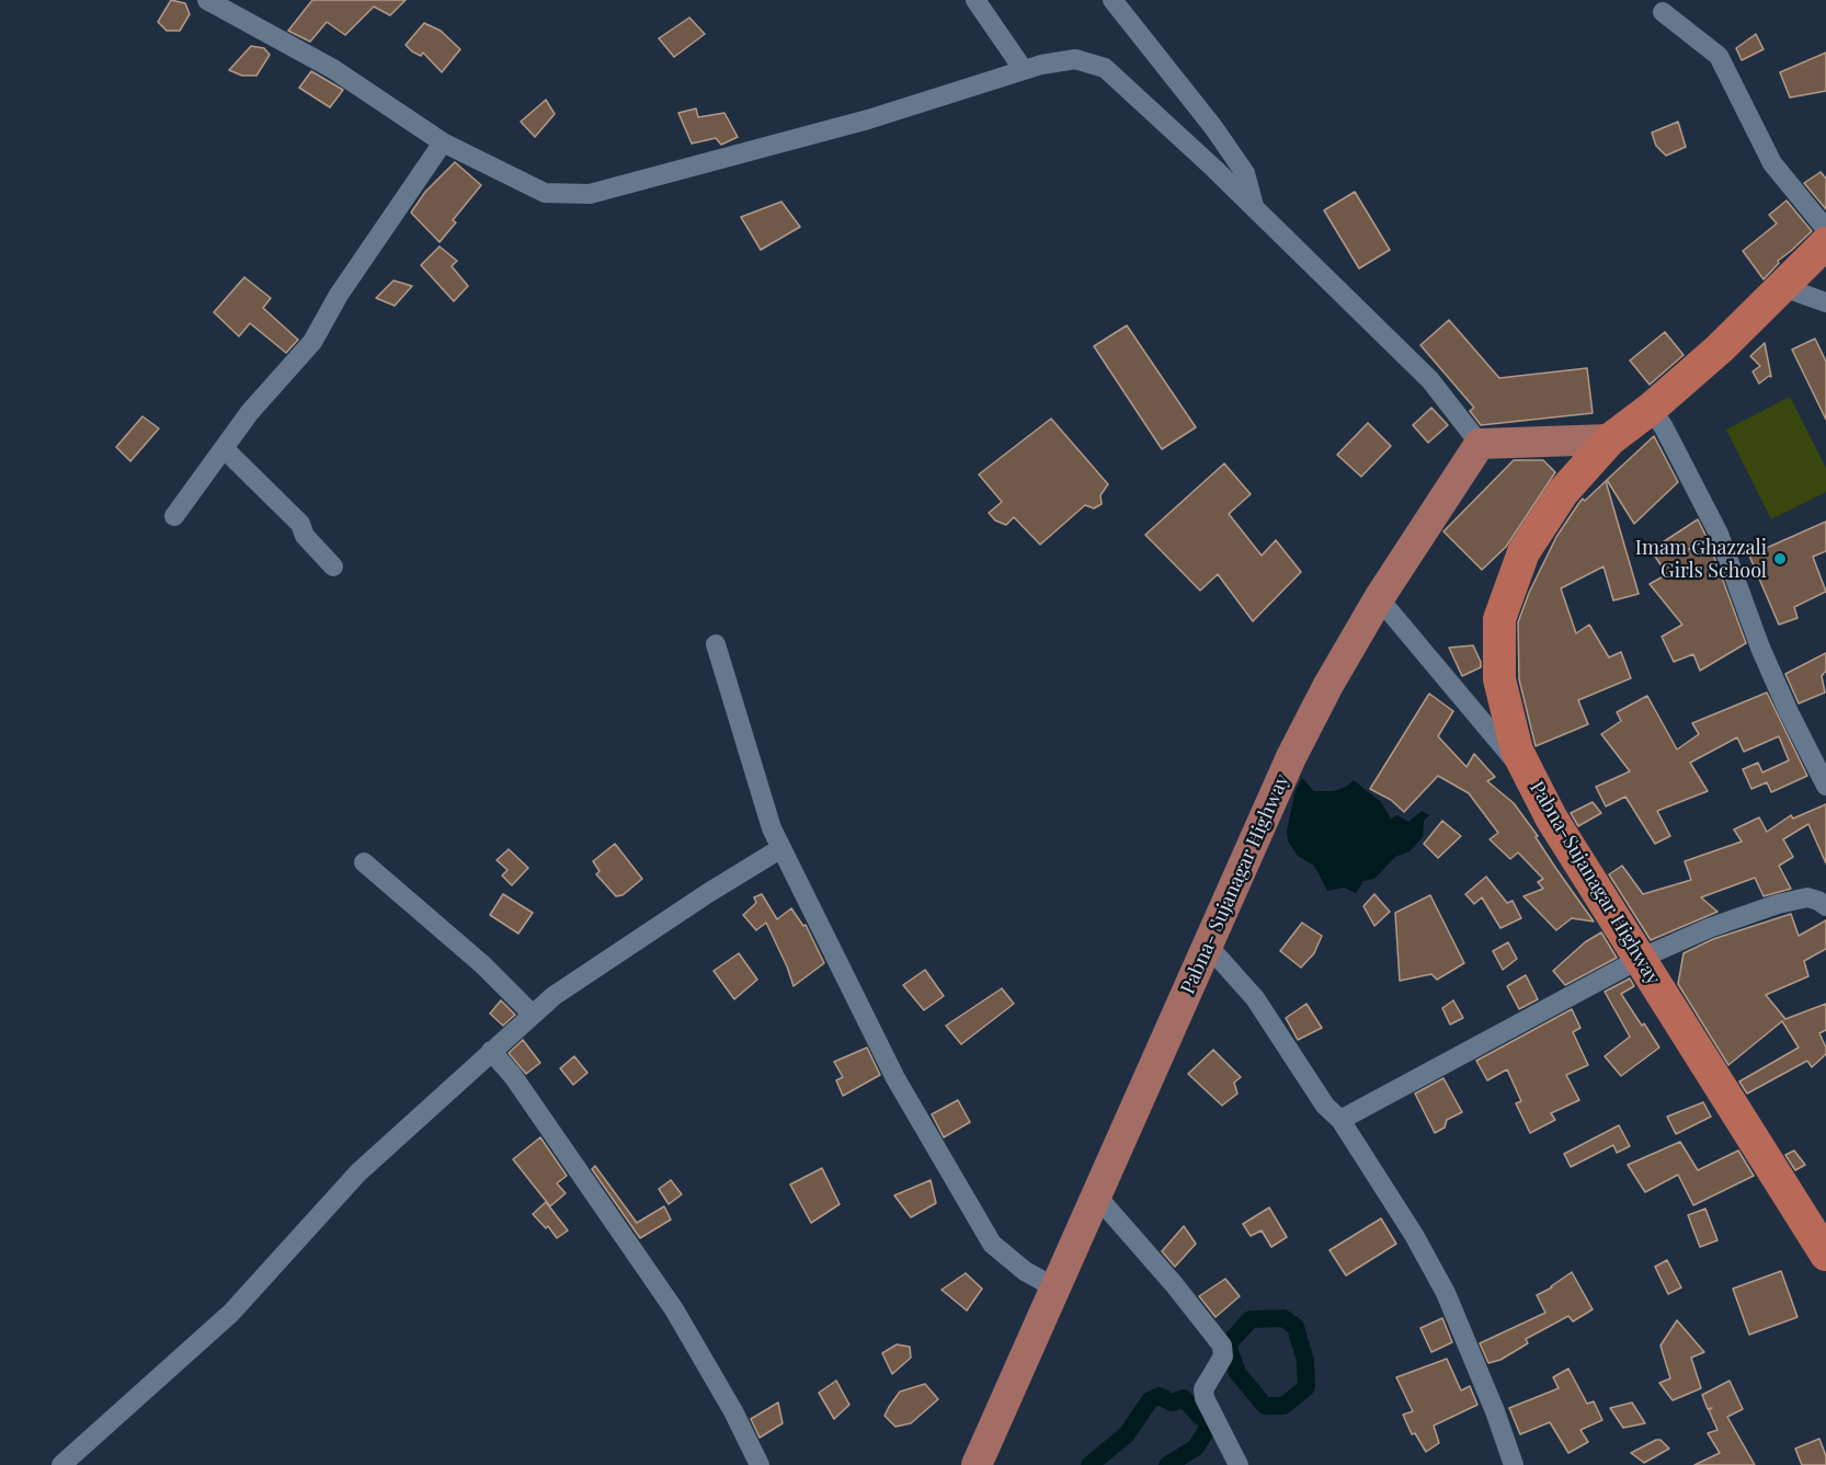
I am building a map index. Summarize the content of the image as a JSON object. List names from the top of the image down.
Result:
{
  "streets": {
    "highway": ["Pabna-Sujanagar Highway"],
    "main road": ["Pabna- Sujanagar Highway"]
  },
  "places": ["Imam Ghazzali Girls School"]
}
